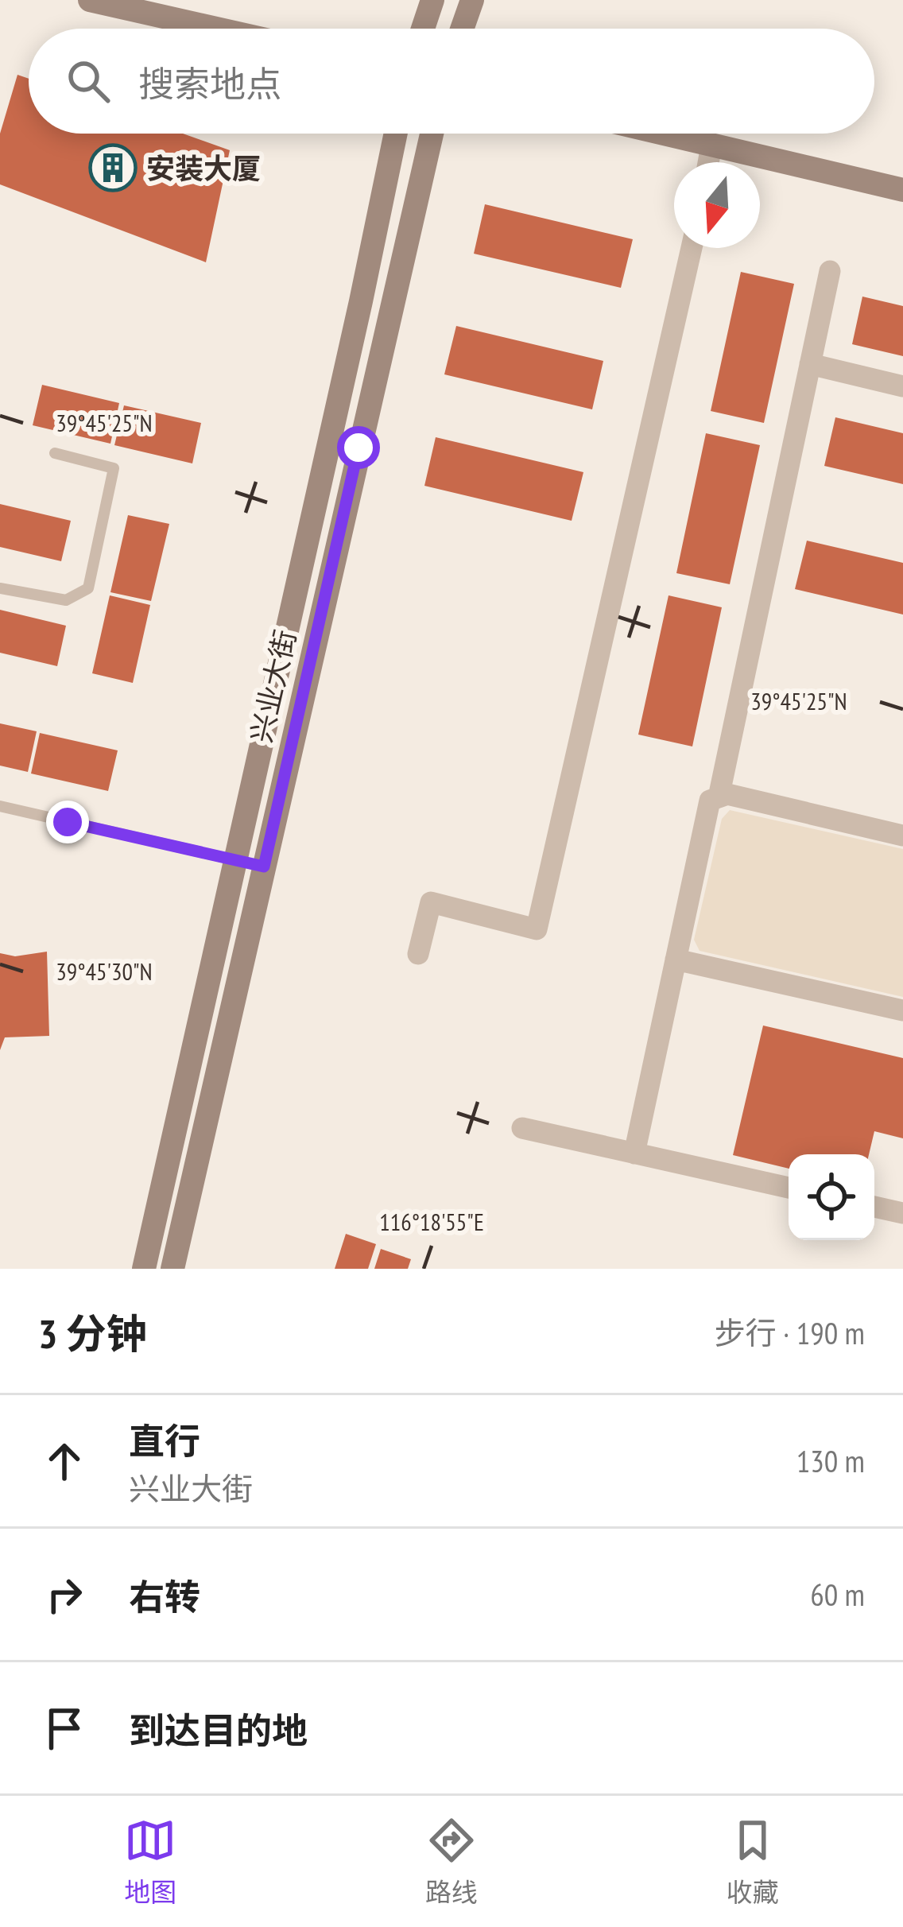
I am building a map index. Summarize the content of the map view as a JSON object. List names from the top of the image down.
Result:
{
  "streets": {
    "main road": ["兴业大街"]
  },
  "places": {
    "building": ["安装大厦"]
  },
  "north": "bottom",
  "page": {
    "search": "搜索地点",
    "heading": ["3 分钟", "步行 · 190 m"],
    "list": [
      ["直行", "兴业大街", "130 m"],
      ["右转", "60 m"],
      "到达目的地"
    ],
    "nav": ["地图", "路线", "收藏"]
  },
  "coordinates": ["39°45'25\"N", "39°45'30\"N", "116°18'55\"E"]
}
